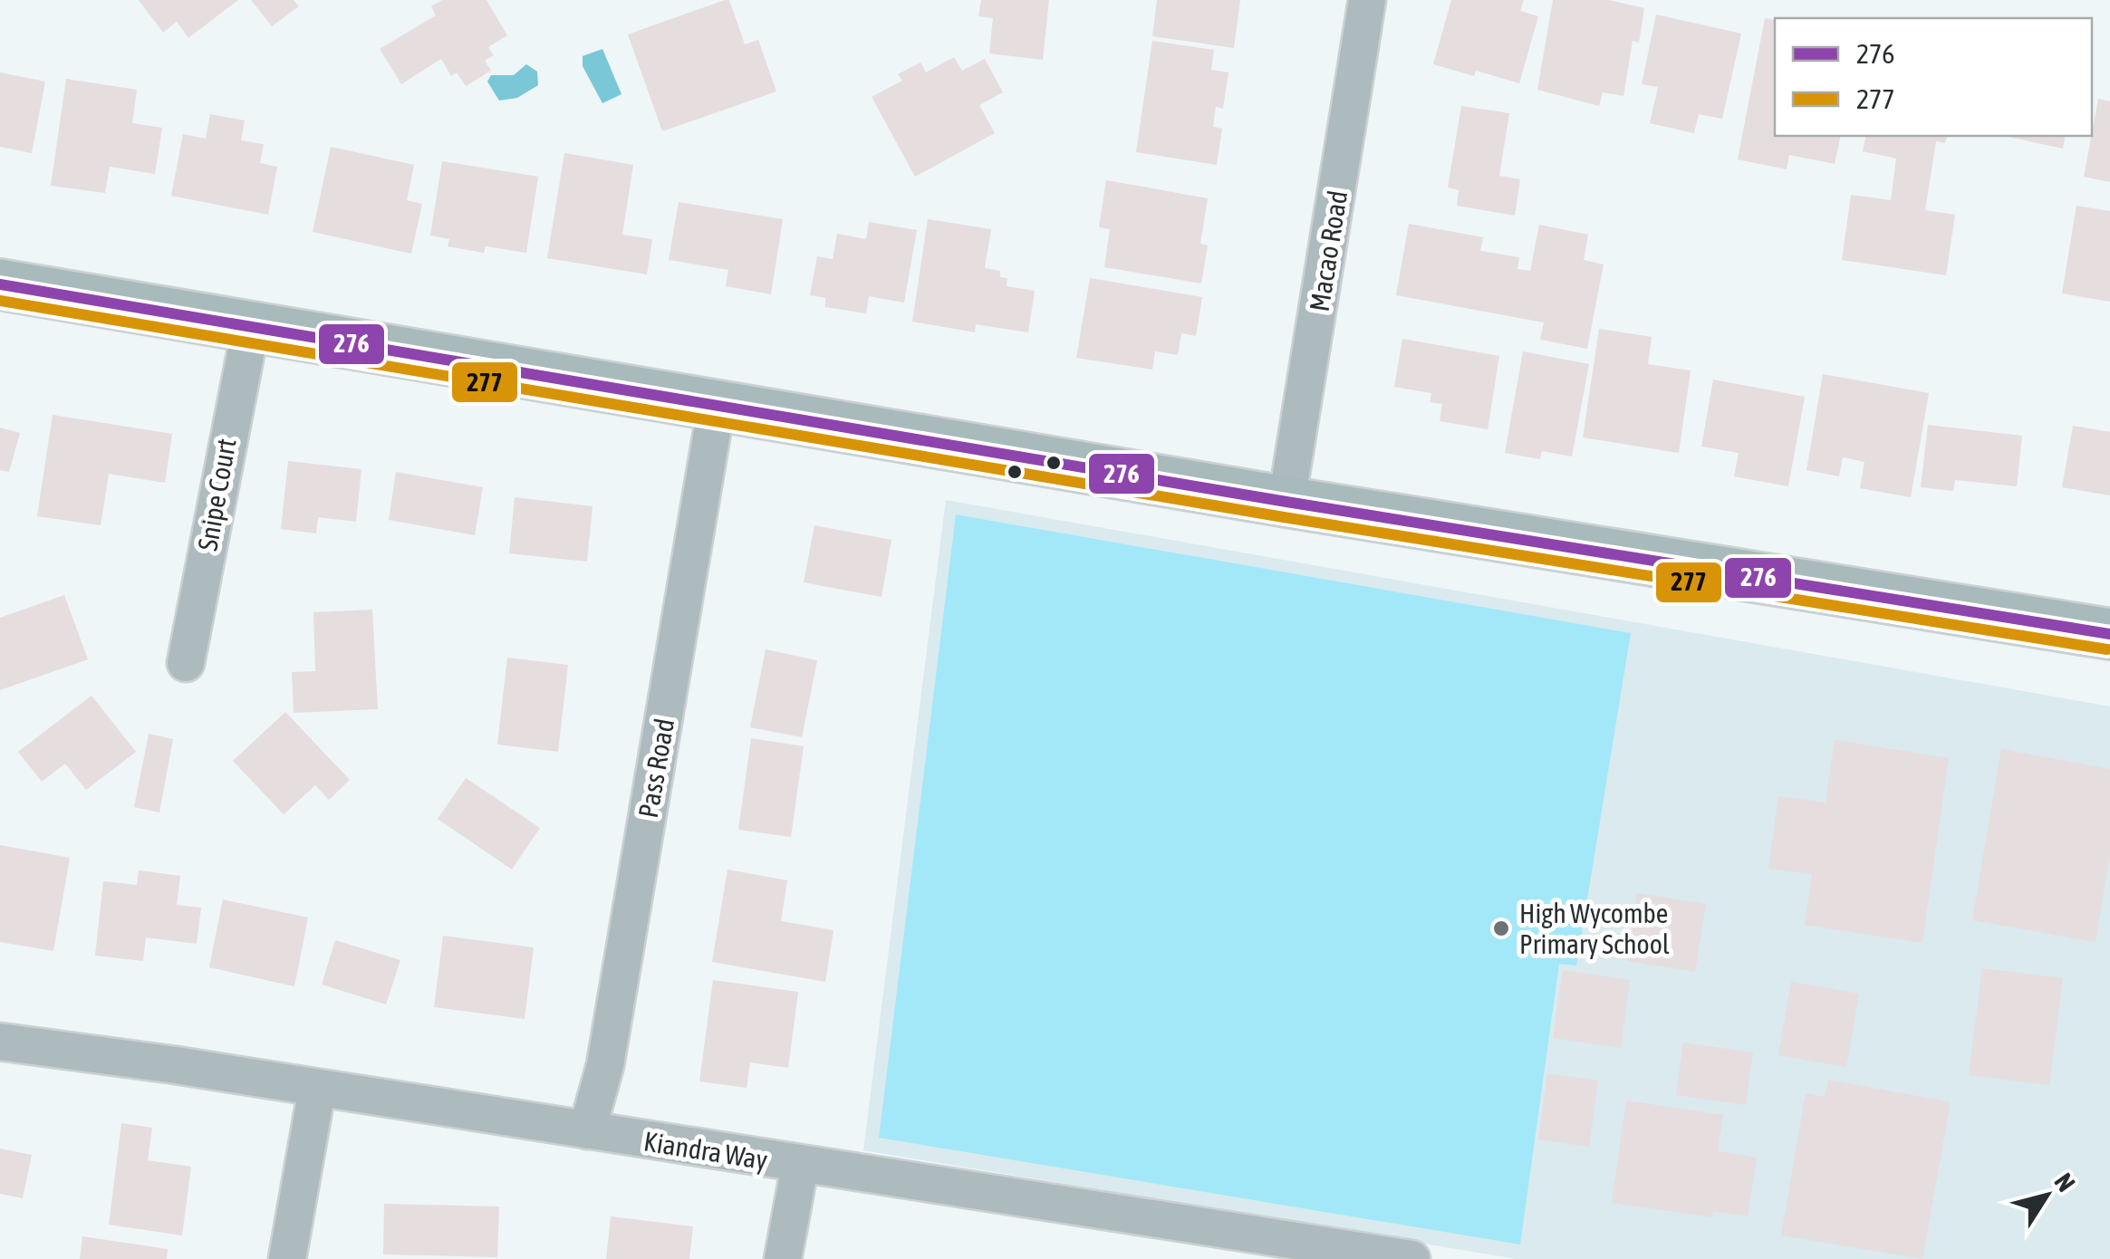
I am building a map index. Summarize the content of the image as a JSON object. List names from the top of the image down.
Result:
{
  "streets": {
    "street": [
      "Macao Road",
      "Snipe Court",
      "Pass Road",
      "Kiandra Way"
    ]
  },
  "crossings": [
    ["Pass Road", "Kiandra Way"]
  ],
  "places": ["High Wycombe Primary School"],
  "lines": ["transit line 276", "transit line 277"],
  "legend": ["276", "277"],
  "north": "top right"
}
